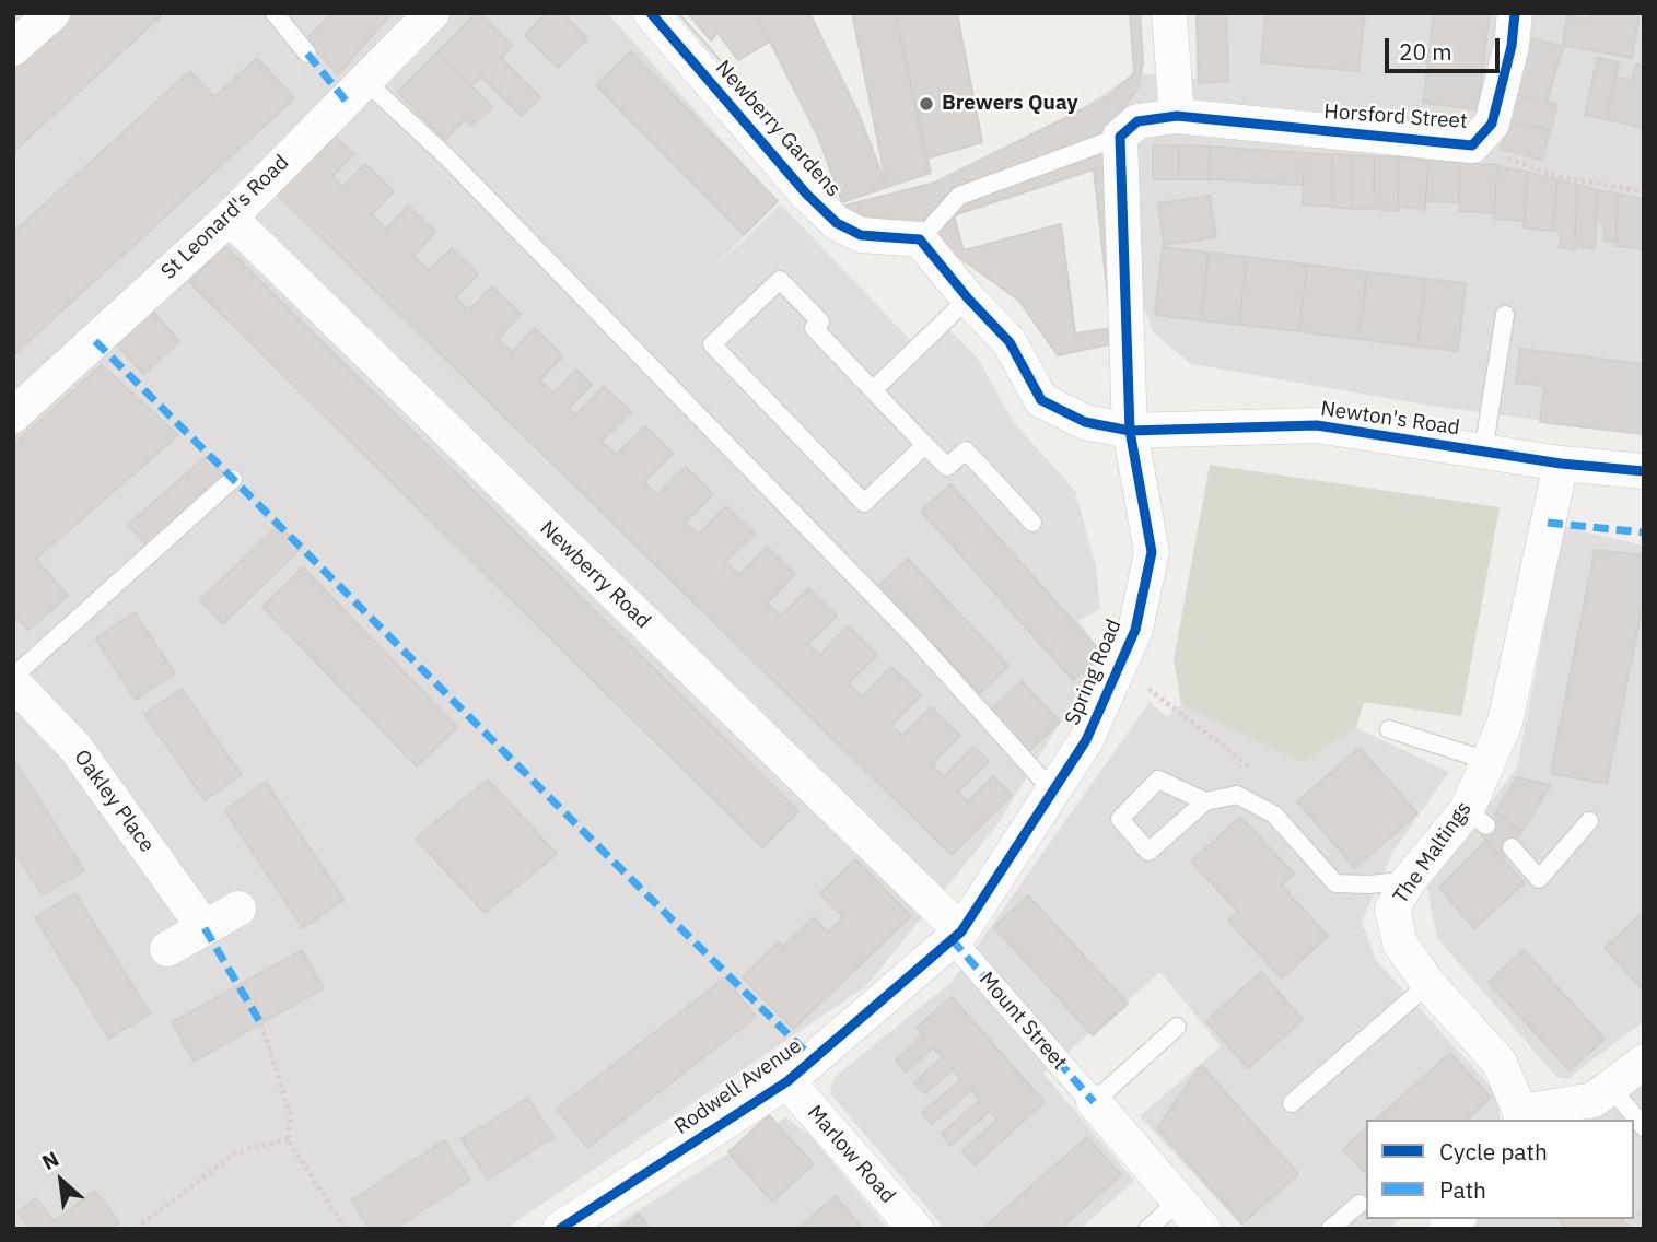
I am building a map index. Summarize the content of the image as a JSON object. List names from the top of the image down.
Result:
{
  "streets": {
    "street": [
      "Horsford Street",
      "Newberry Gardens",
      "St Leonard's Road",
      "Newton's Road",
      "Newberry Road",
      "Spring Road",
      "Oakley Place",
      "The Maltings",
      "Mount Street",
      "Rodwell Avenue",
      "Marlow Road"
    ]
  },
  "crossings": [
    ["St Leonard's Road", "Newberry Road"],
    ["Newton's Road", "Spring Road"],
    ["Newton's Road", "The Maltings"],
    ["Newberry Road", "Spring Road"],
    ["Newberry Road", "Mount Street"],
    ["Newberry Road", "Rodwell Avenue"],
    ["Spring Road", "Mount Street"],
    ["Spring Road", "Rodwell Avenue"],
    ["Mount Street", "Rodwell Avenue"],
    ["Rodwell Avenue", "Marlow Road"]
  ],
  "places": ["Brewers Quay"],
  "legend": ["Cycle path", "Path"],
  "scale_bar": "20 m",
  "north": "top left"
}
